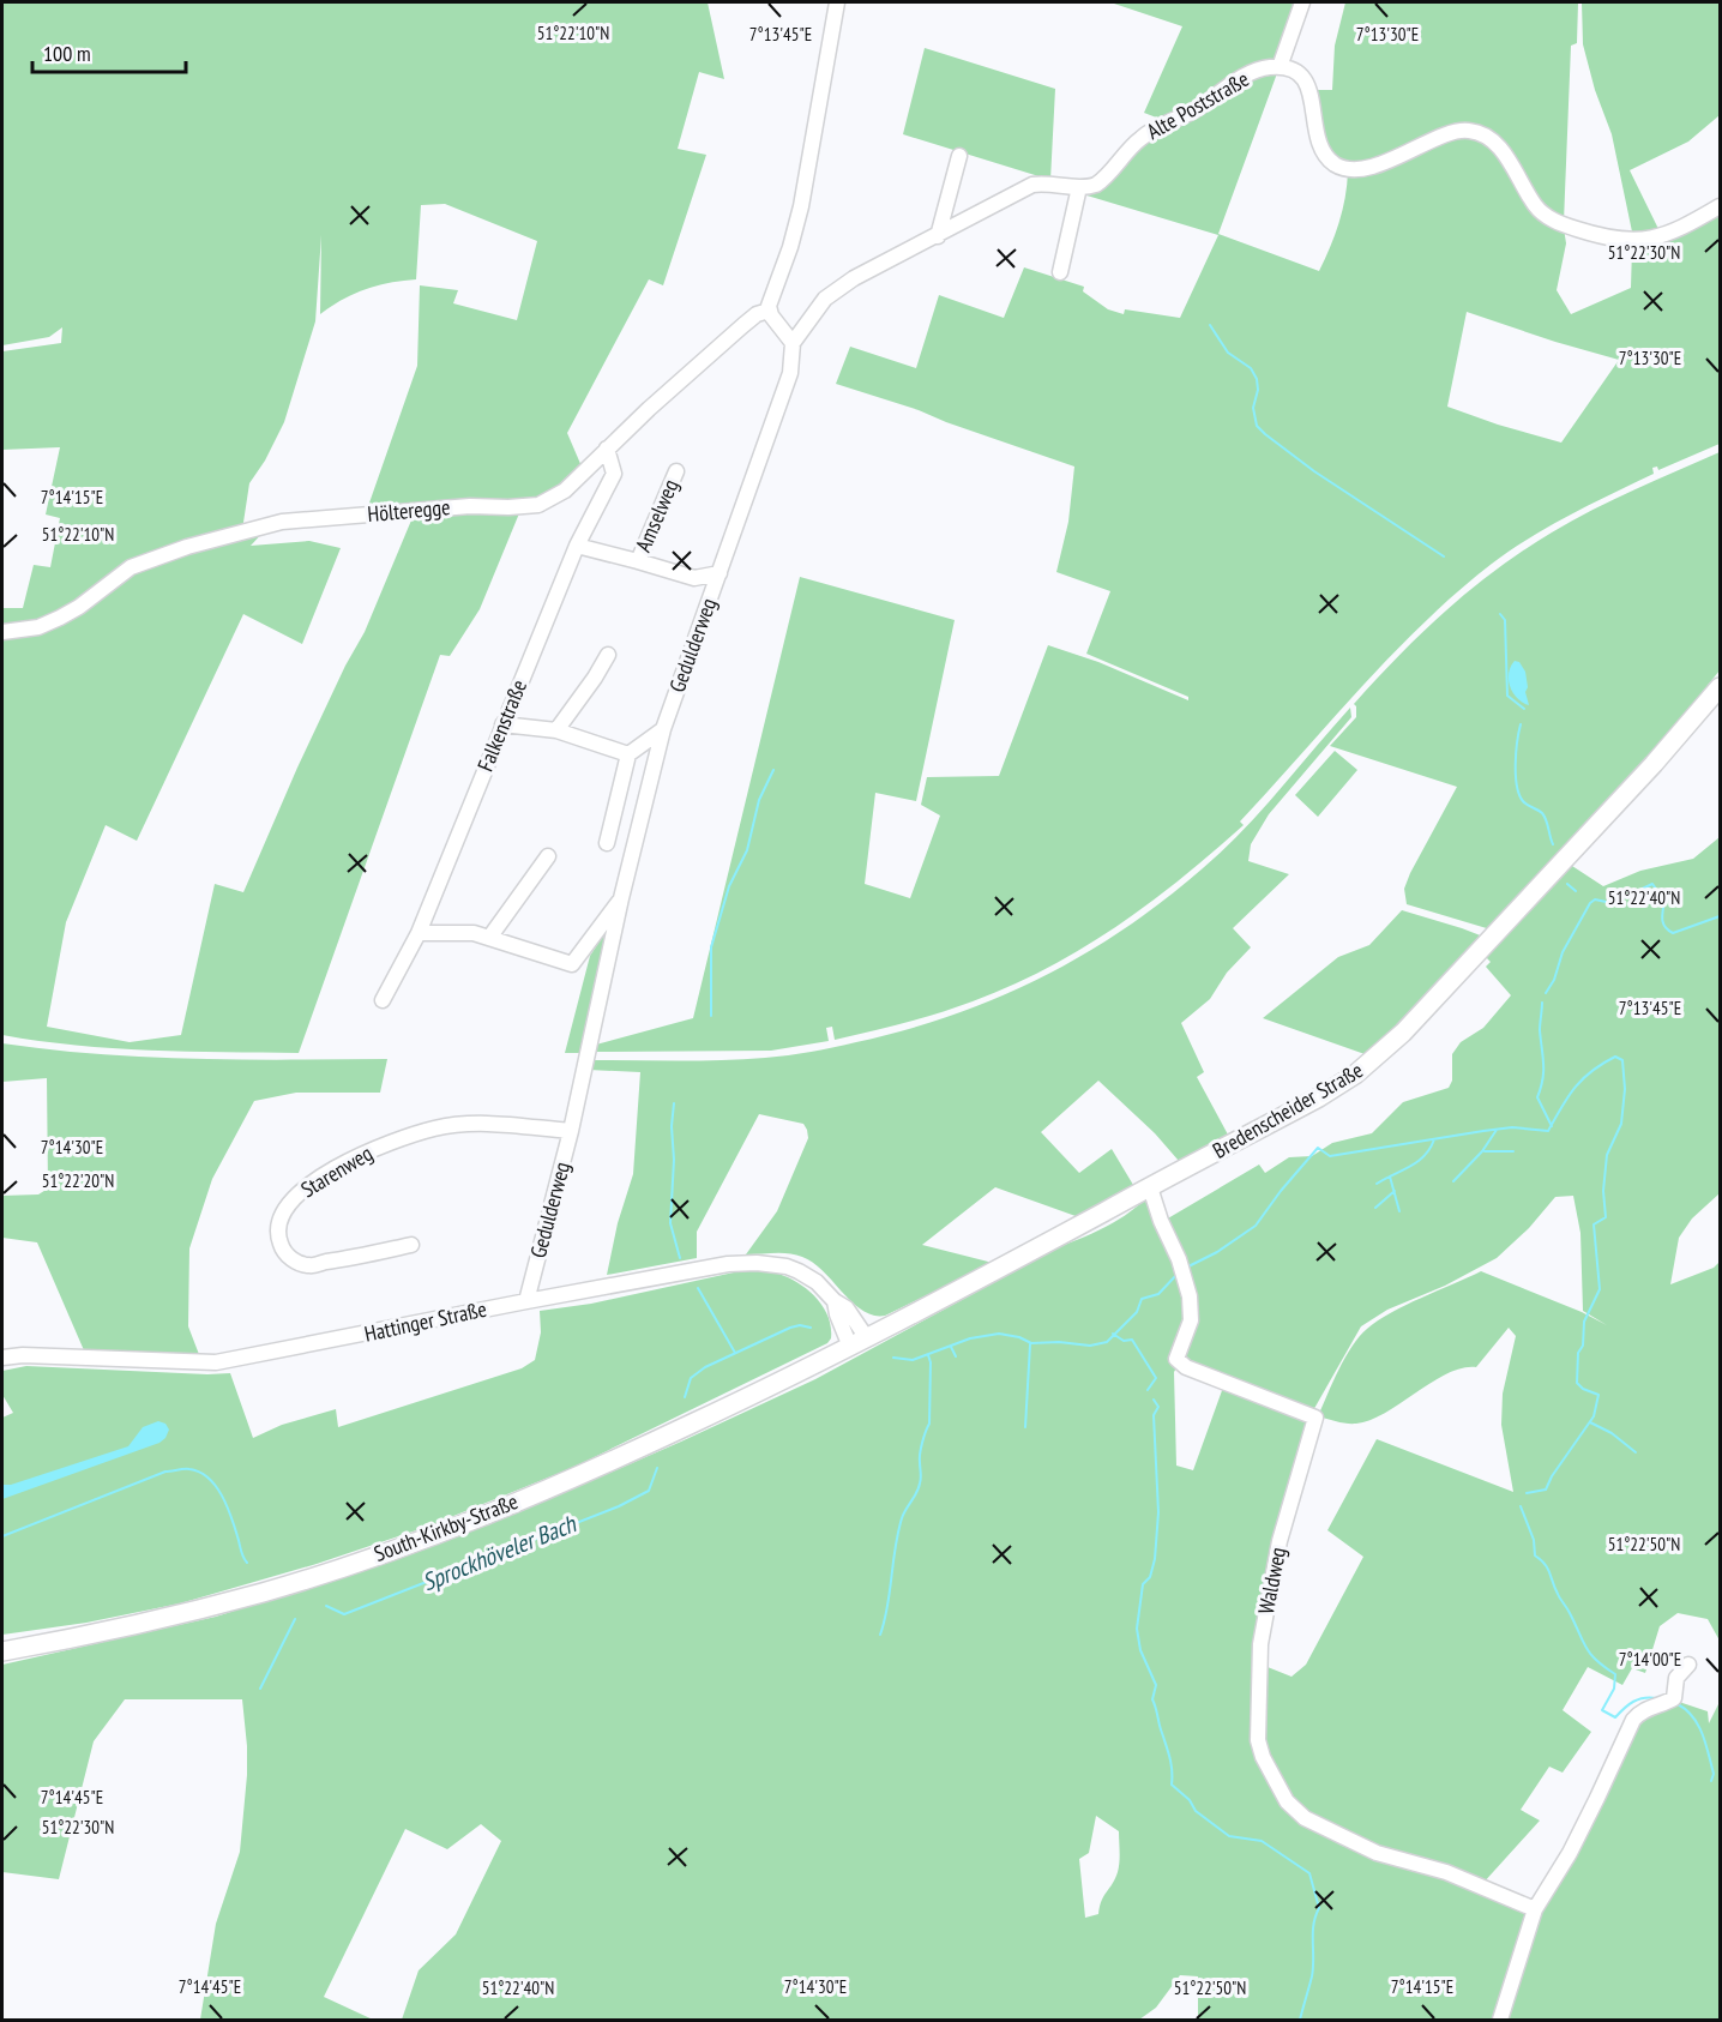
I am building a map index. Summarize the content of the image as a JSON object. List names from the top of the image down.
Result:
{
  "streets": {
    "main road": ["Bredenscheider Straße", "South-Kirkby-Straße"],
    "street": [
      "Alte Poststraße",
      "Hölteregge",
      "Amselweg",
      "Gedulderweg",
      "Falkenstraße",
      "Starenweg",
      "Hattinger Straße",
      "Waldweg"
    ]
  },
  "crossings": [
    ["Hölteregge", "Falkenstraße"],
    ["Amselweg", "Gedulderweg"],
    ["Amselweg", "Falkenstraße"],
    ["Gedulderweg", "Starenweg"],
    ["Gedulderweg", "Hattinger Straße"],
    ["Bredenscheider Straße", "Hattinger Straße"],
    ["Bredenscheider Straße", "South-Kirkby-Straße"],
    ["Bredenscheider Straße", "Waldweg"],
    ["Hattinger Straße", "South-Kirkby-Straße"]
  ],
  "water": ["Sprockhöveler Bach"],
  "scale_bar": "100 m",
  "coordinates": [
    "51°22'10\"N",
    "7°13'30\"E",
    "7°13'45\"E",
    "51°22'30\"N",
    "7°14'15\"E",
    "51°22'40\"N",
    "7°14'30\"E",
    "51°22'20\"N",
    "51°22'50\"N",
    "7°14'00\"E",
    "7°14'45\"E"
  ]
}
